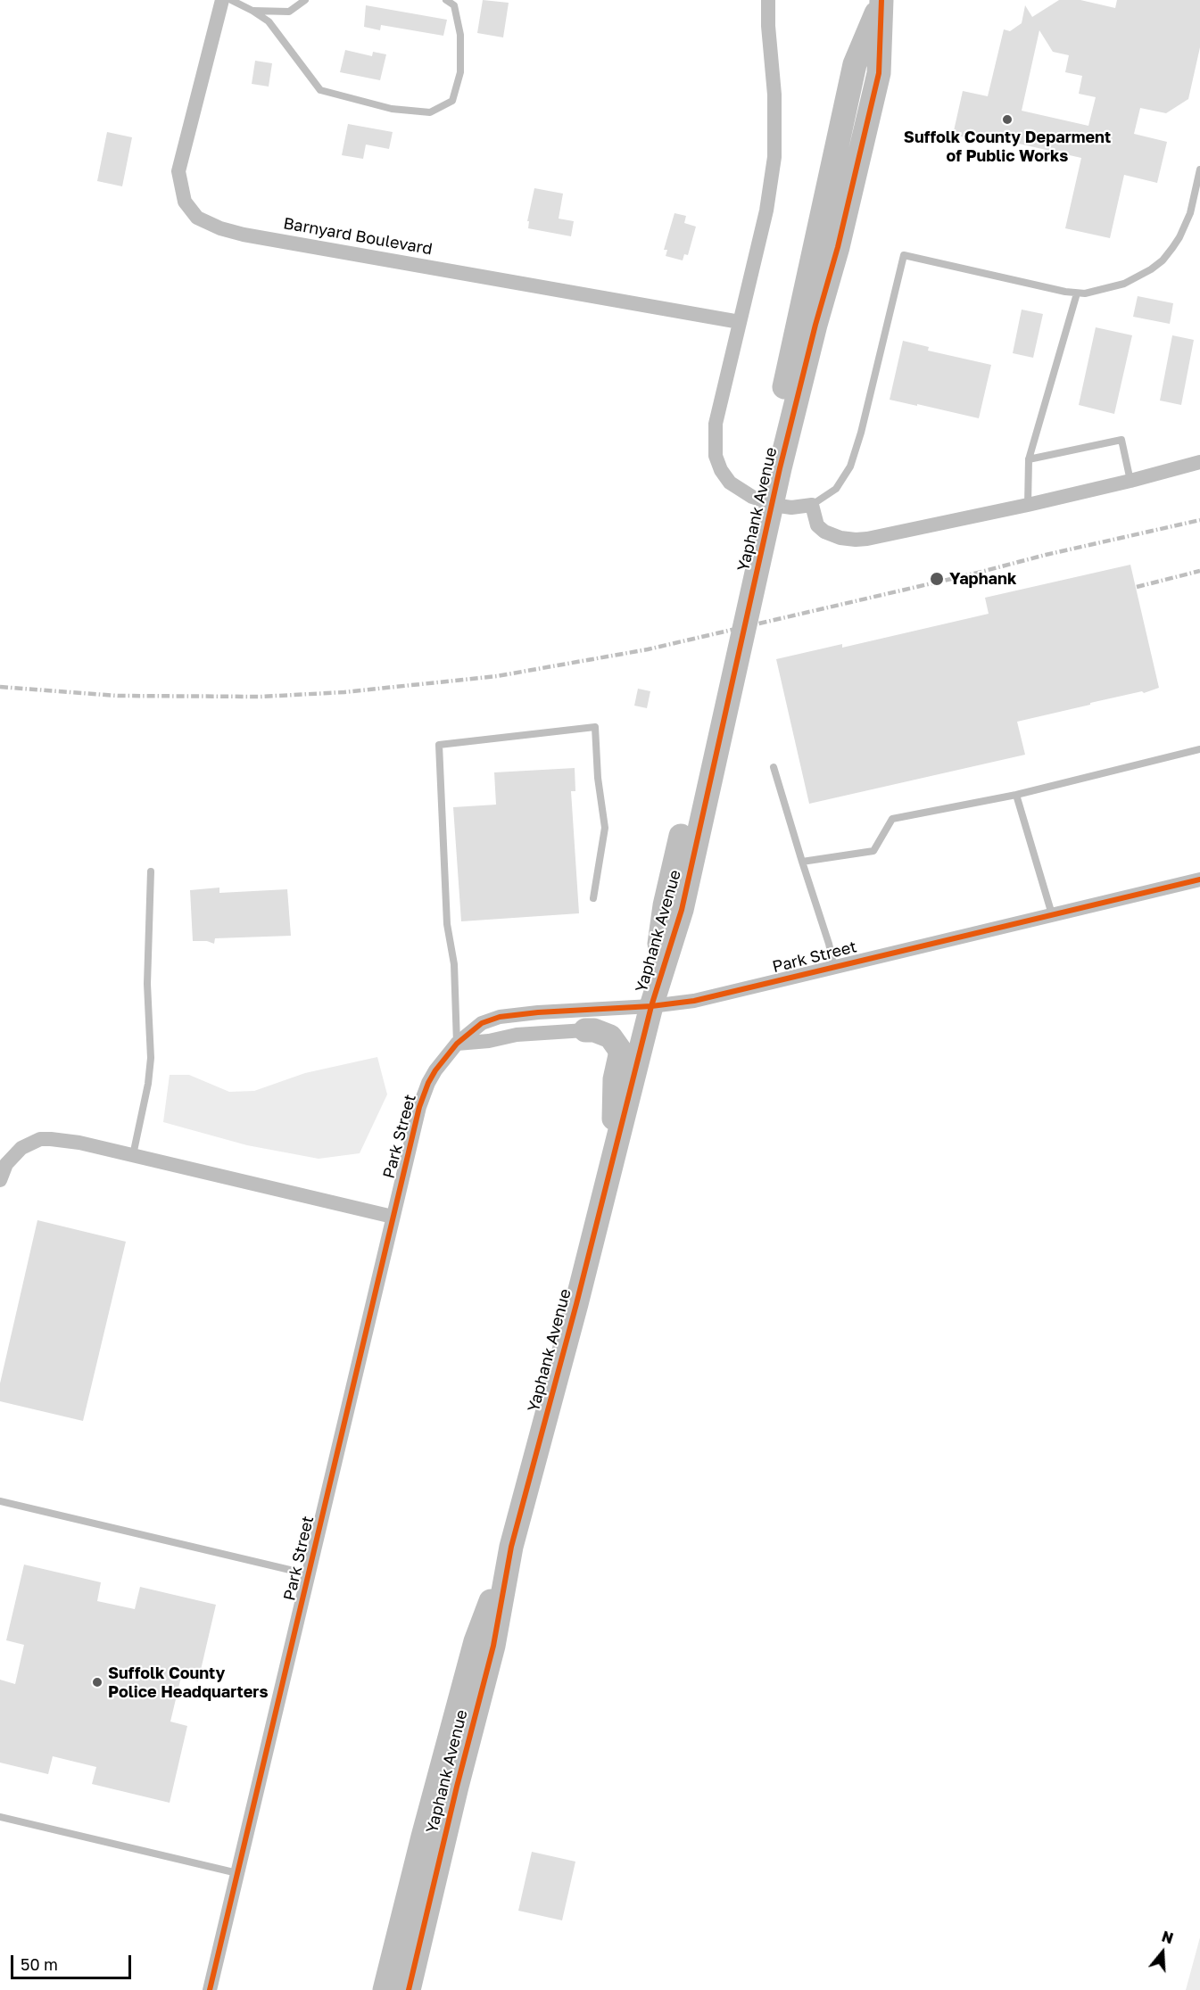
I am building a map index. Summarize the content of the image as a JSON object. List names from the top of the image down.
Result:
{
  "streets": {
    "main road": ["Yaphank Avenue"],
    "street": ["Barnyard Boulevard", "Park Street"]
  },
  "crossings": [
    ["Barnyard Boulevard", "Yaphank Avenue"],
    ["Yaphank Avenue", "Park Street"]
  ],
  "places": ["Suffolk County Deparment of Public Works", "Yaphank", "Suffolk County Police Headquarters"],
  "scale_bar": "50 m",
  "north": "top"
}
